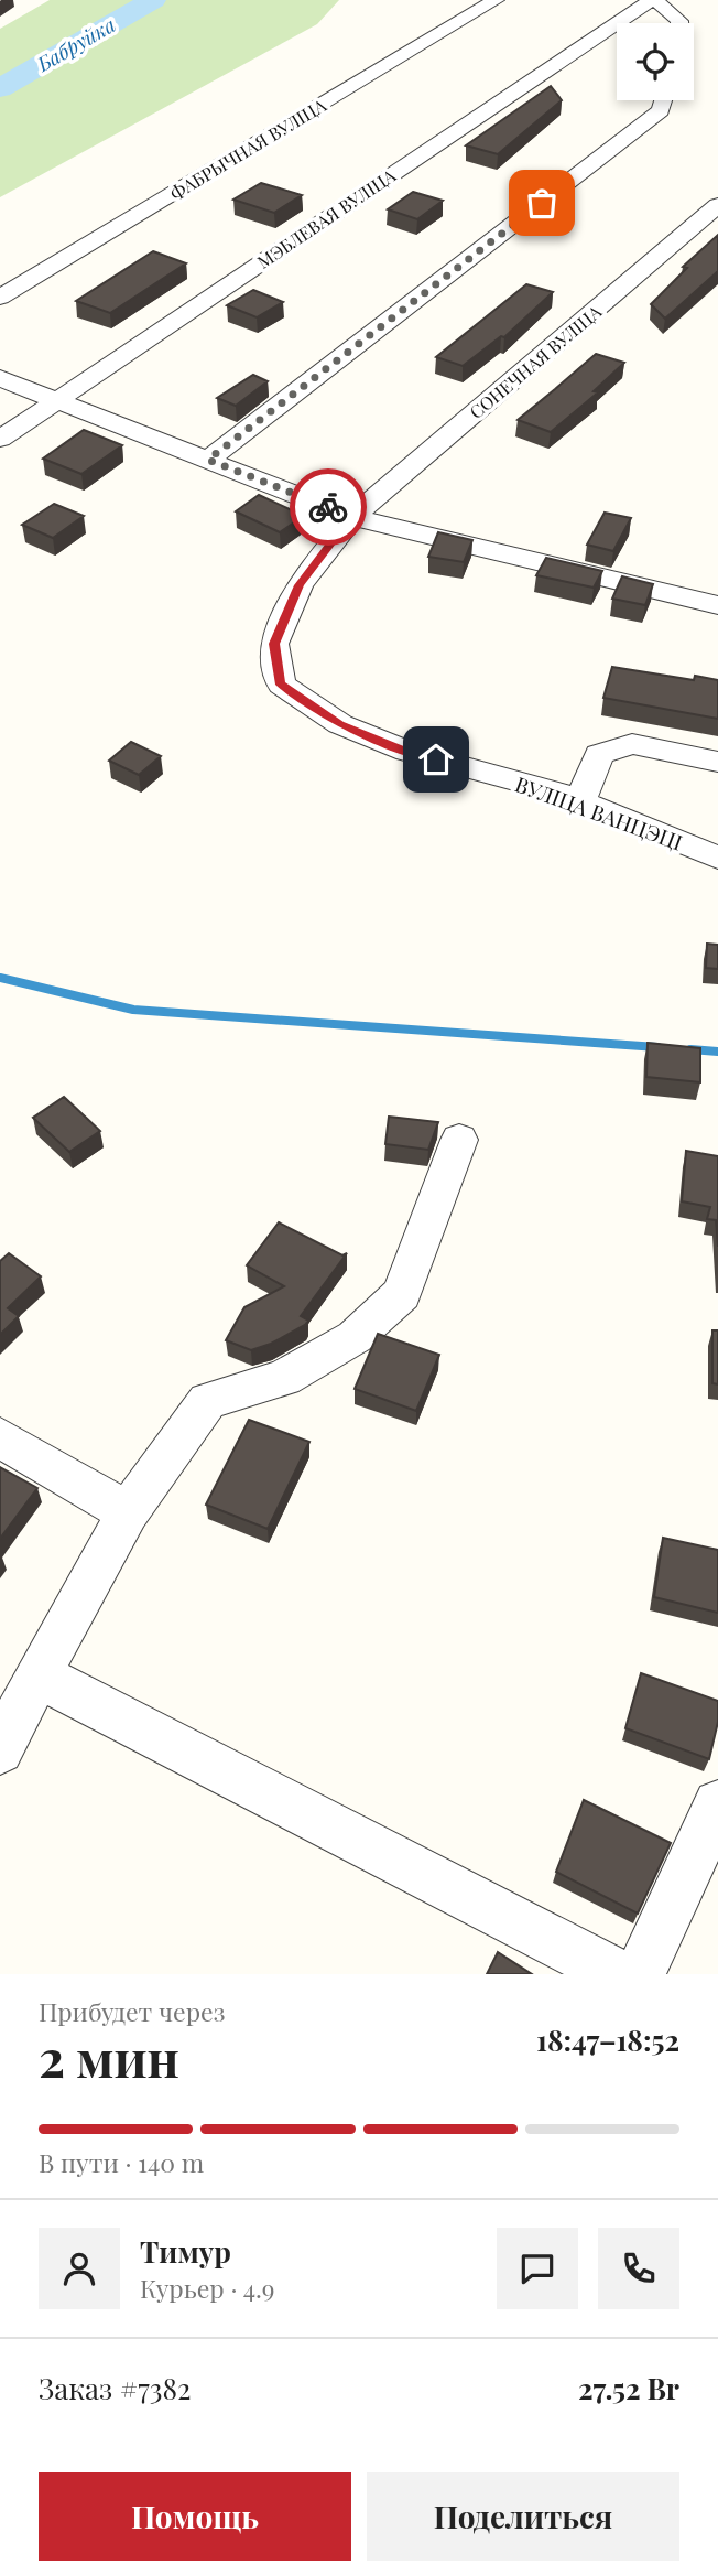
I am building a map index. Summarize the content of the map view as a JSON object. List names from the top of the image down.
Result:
{
  "streets": {
    "street": [
      "ФАБРЫЧНАЯ ВУЛІЦА",
      "МЭБЛЕВАЯ ВУЛІЦА",
      "СОНЕЧНАЯ ВУЛІЦА",
      "ВУЛІЦА ВАНЦЭЦІ"
    ]
  },
  "crossings": [
    ["СОНЕЧНАЯ ВУЛІЦА", "ВУЛІЦА ВАНЦЭЦІ"]
  ],
  "water": ["Бабруйка"],
  "page": {
    "heading": ["2 мин", "Прибудет через", "18:47–18:52"],
    "panel": [
      "Тимур",
      "Курьер · 4.9",
      "Заказ #7382",
      "27.52 Br"
    ],
    "bar": "В пути · 140 m",
    "buttons": ["Помощь", "Поделиться"]
  }
}
